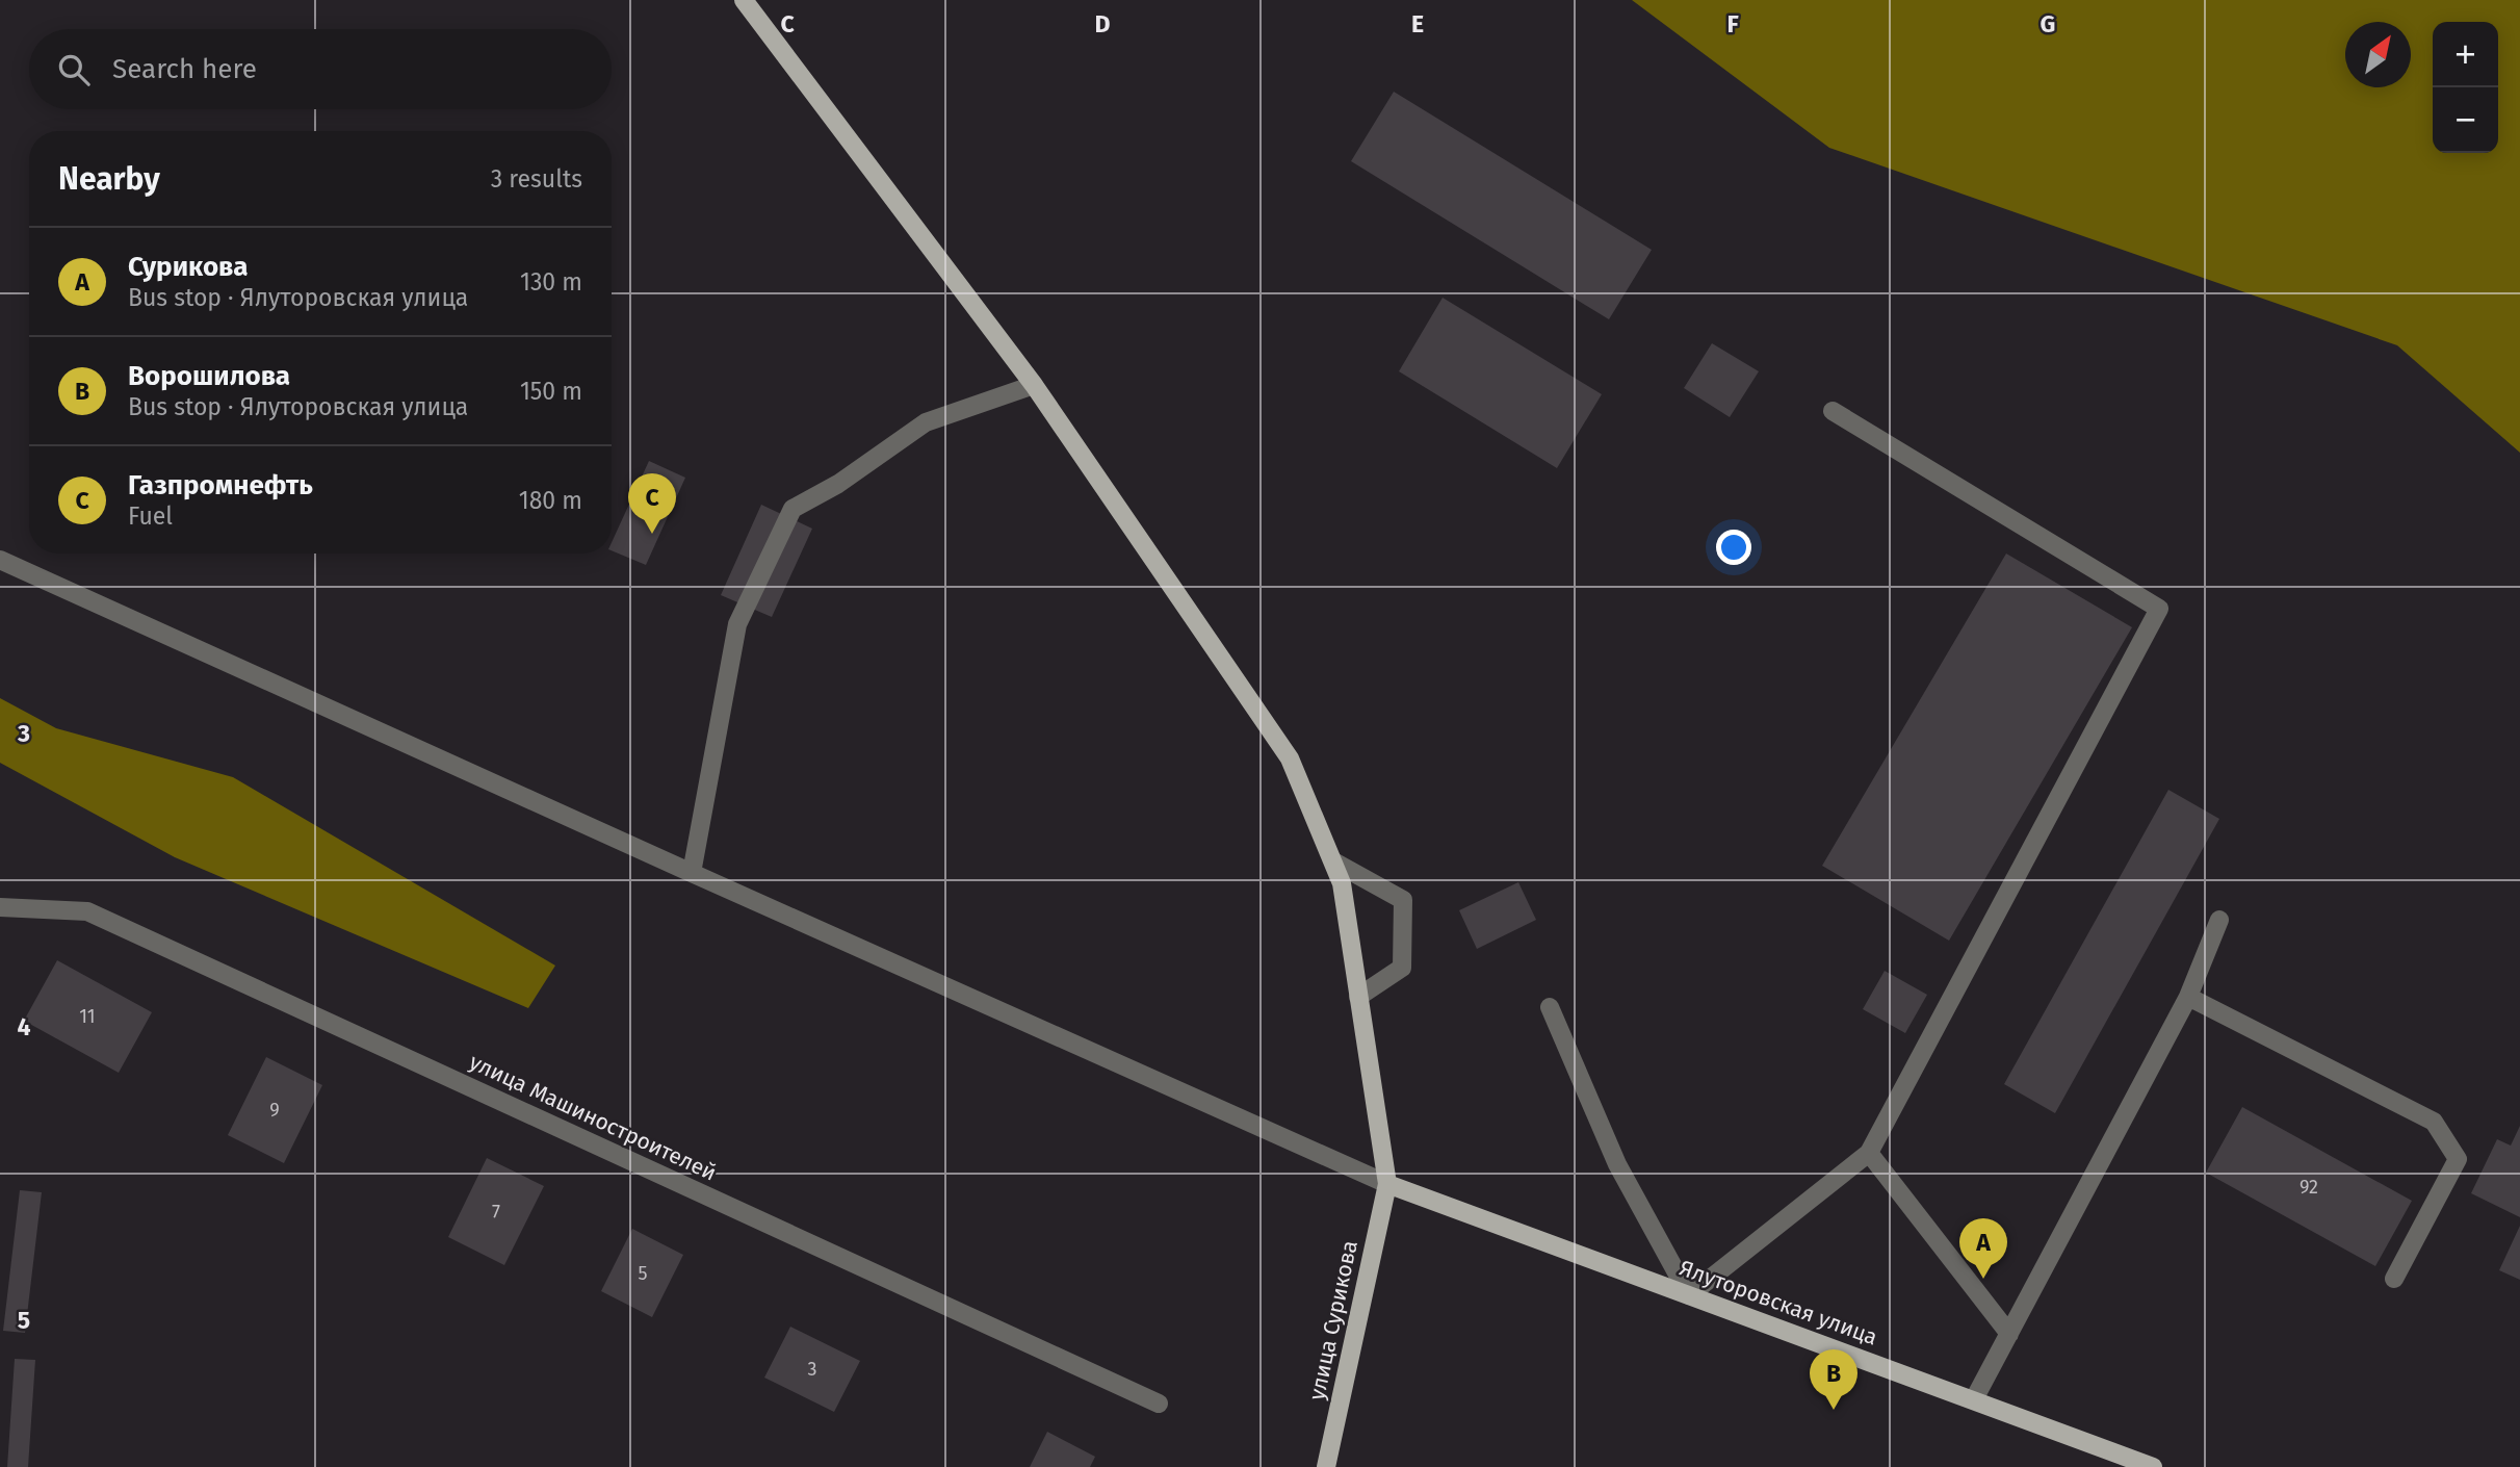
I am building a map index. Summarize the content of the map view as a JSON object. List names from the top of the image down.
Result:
{
  "streets": {
    "main road": ["Ялуторовская улица", "улица Сурикова"],
    "street": ["улица Машиностроителей"]
  },
  "crossings": [
    ["Ялуторовская улица", "улица Сурикова"]
  ],
  "house_numbers": [
    "11",
    "9",
    "92",
    "7",
    "5",
    "3"
  ],
  "north": "top right",
  "page": {
    "map_buttons": ["+", "−"],
    "search": "Search here",
    "heading": ["Nearby", "3 results"],
    "list": [
      {
        "mark": "A",
        "name": "Сурикова",
        "note": "Bus stop · Ялуторовская улица",
        "value": "130 m"
      },
      {
        "mark": "B",
        "name": "Ворошилова",
        "note": "Bus stop · Ялуторовская улица",
        "value": "150 m"
      },
      {
        "mark": "C",
        "name": "Газпромнефть",
        "note": "Fuel",
        "value": "180 m"
      }
    ],
    "pins": ["C", "A", "B"]
  },
  "grid": {
    "columns": [
      "C",
      "D",
      "E",
      "F",
      "G"
    ],
    "rows": ["3", "4", "5"]
  }
}
